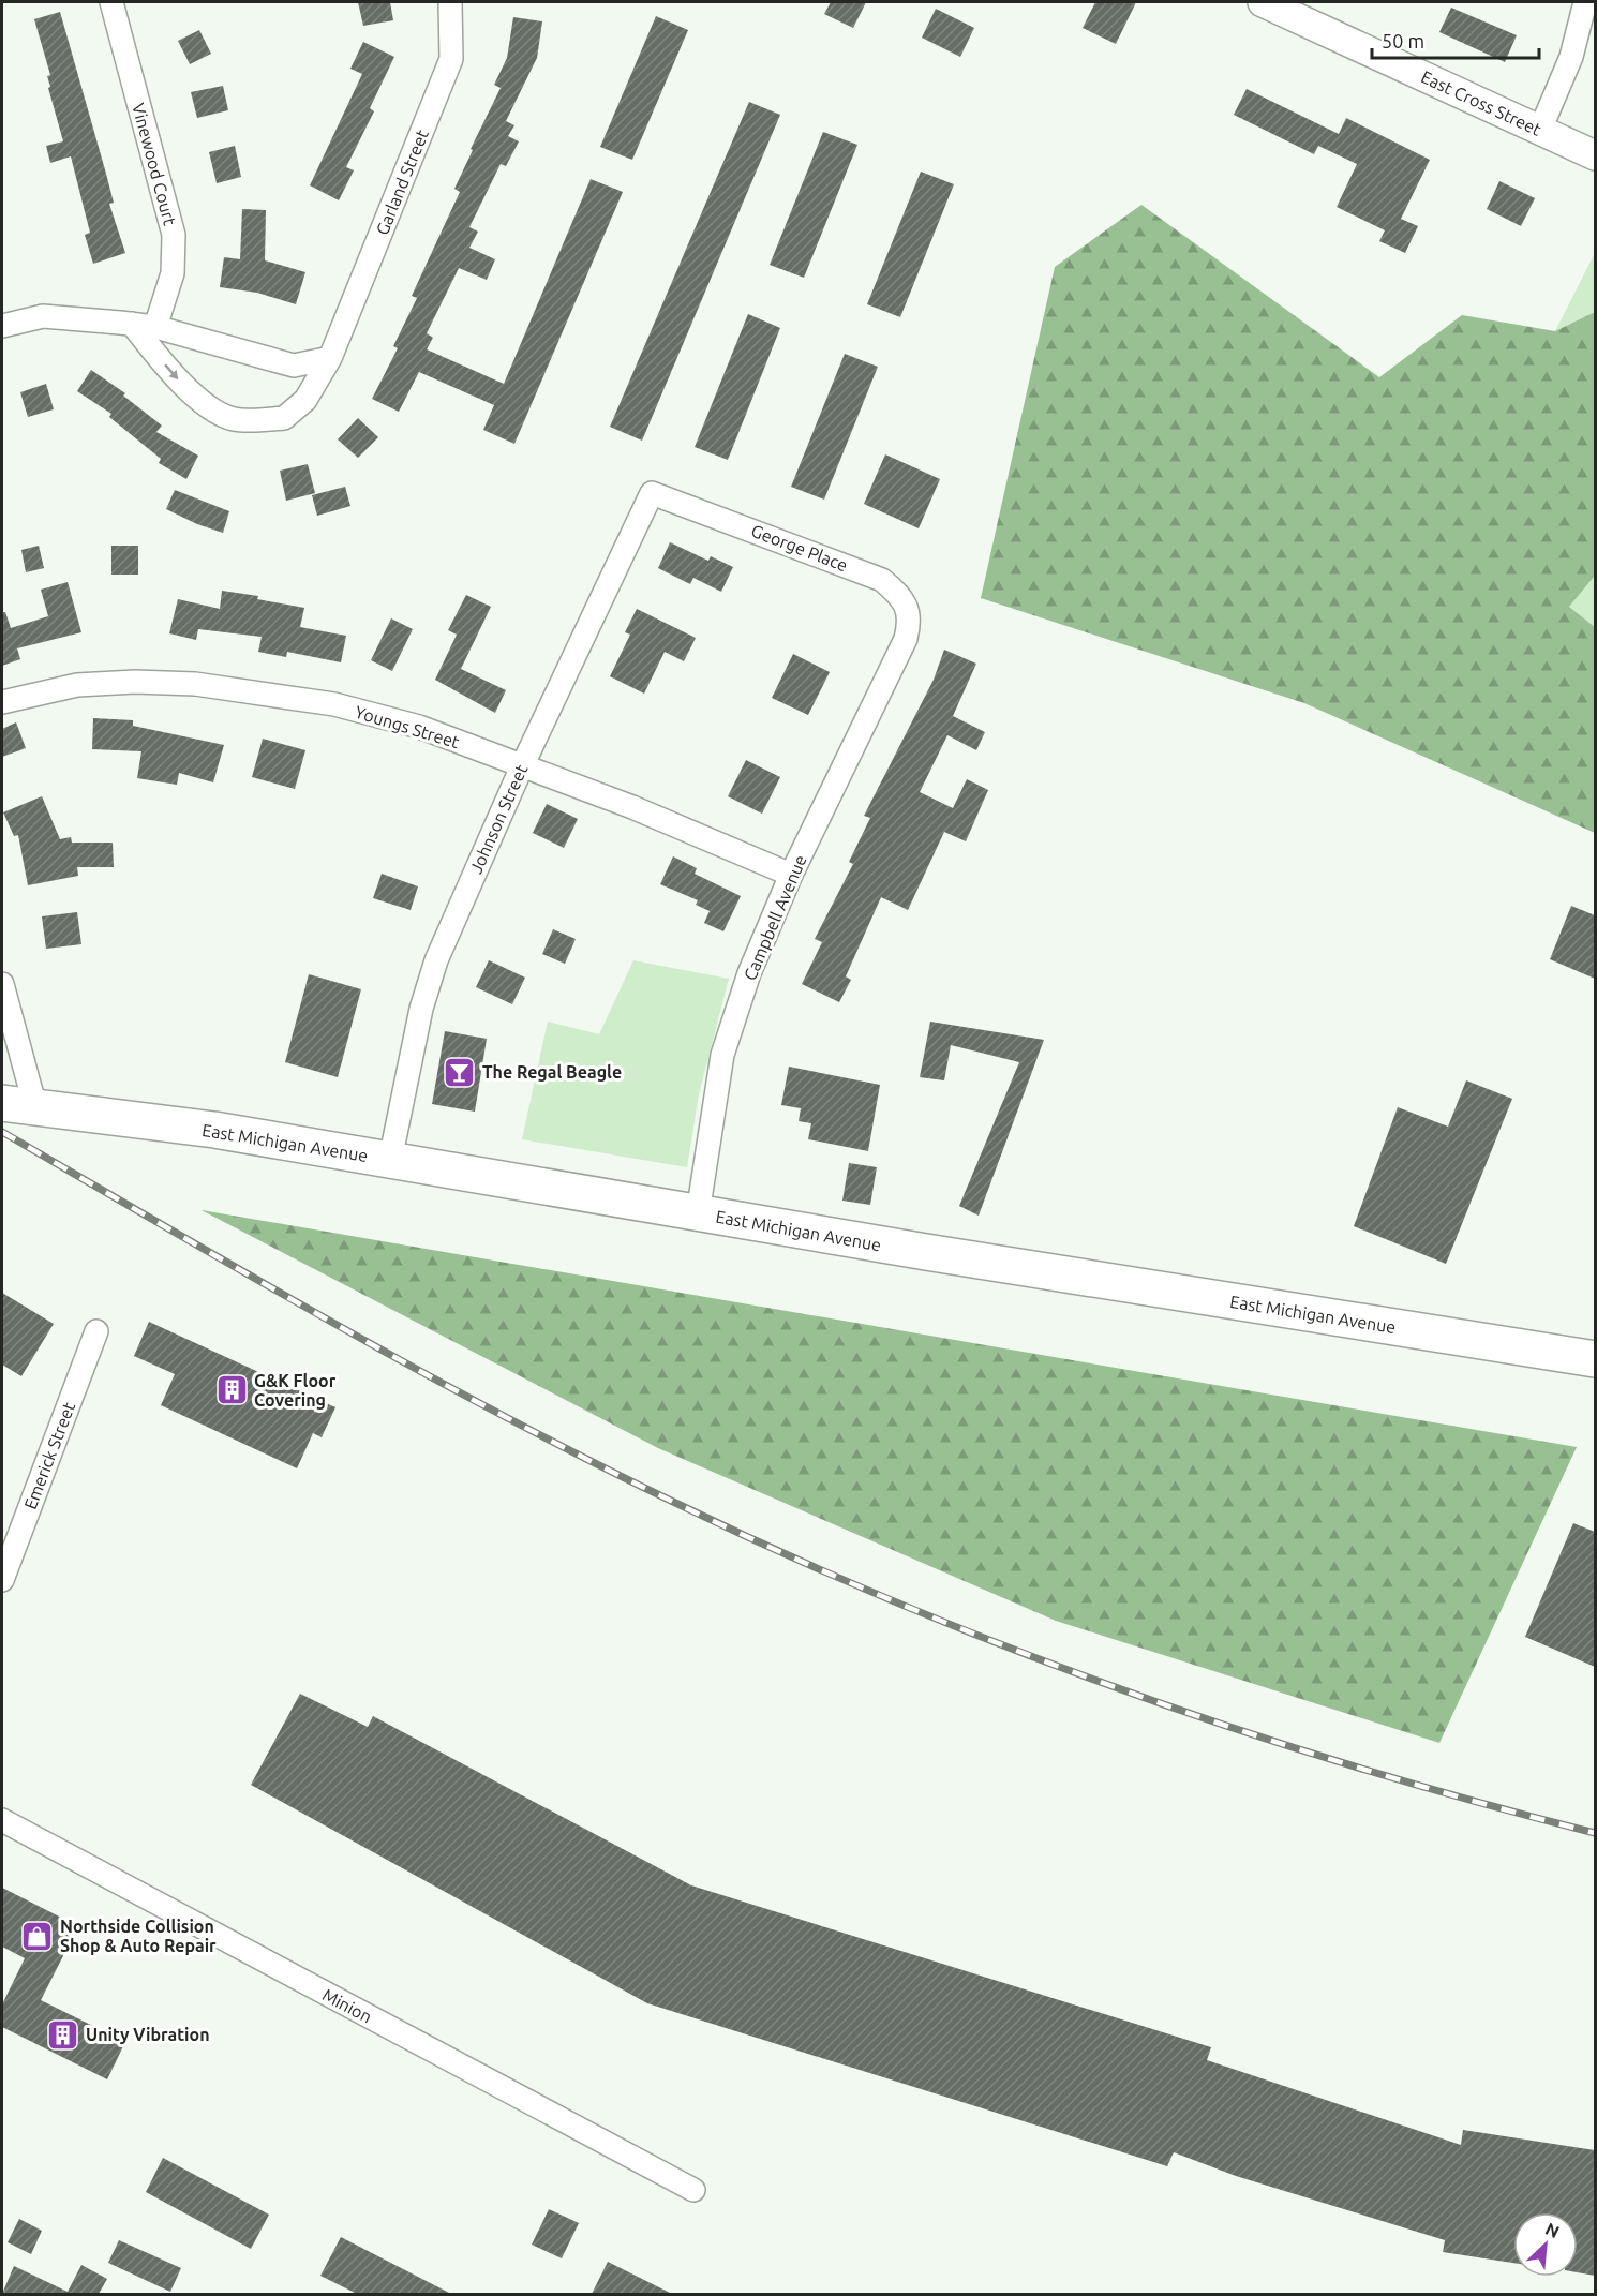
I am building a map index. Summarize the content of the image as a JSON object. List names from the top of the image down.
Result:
{
  "streets": {
    "main road": ["East Michigan Avenue"],
    "street": [
      "East Cross Street",
      "Vinewood Court",
      "Garland Street",
      "George Place",
      "Youngs Street",
      "Johnson Street",
      "Campbell Avenue",
      "Emerick Street",
      "Minion"
    ]
  },
  "crossings": [
    ["George Place", "Johnson Street"],
    ["George Place", "Campbell Avenue"],
    ["Youngs Street", "Johnson Street"],
    ["Youngs Street", "Campbell Avenue"],
    ["Johnson Street", "East Michigan Avenue"],
    ["Campbell Avenue", "East Michigan Avenue"]
  ],
  "places": {
    "bar": ["The Regal Beagle"],
    "building": ["G&K Floor Covering", "Unity Vibration"],
    "shop": ["Northside Collision Shop & Auto Repair"]
  },
  "scale_bar": "50 m",
  "north": "top right"
}
